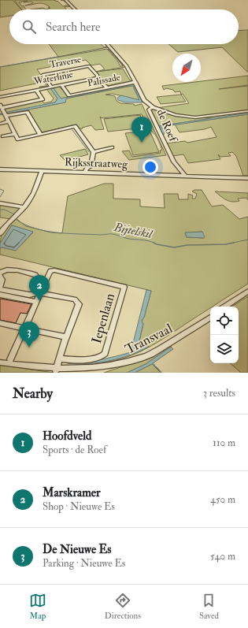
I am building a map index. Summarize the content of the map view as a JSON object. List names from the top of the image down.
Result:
{
  "streets": {
    "street": [
      "Traverse",
      "Waterlinie",
      "Palissade",
      "de Roef",
      "Rijksstraatweg",
      "Iepenlaan",
      "Transvaal"
    ]
  },
  "crossings": [
    ["Traverse", "Waterlinie"],
    ["Waterlinie", "Palissade"],
    ["Palissade", "de Roef"],
    ["de Roef", "Rijksstraatweg"]
  ],
  "water": ["Bijtelskil"],
  "north": "bottom left",
  "page": {
    "search": "Search here",
    "pins": ["1", "2", "3"],
    "heading": ["Nearby", "3 results"],
    "list": [
      {
        "mark": "1",
        "name": "Hoofdveld",
        "note": "Sports · de Roef",
        "value": "110 m"
      },
      {
        "mark": "2",
        "name": "Marskramer",
        "note": "Shop · Nieuwe Es",
        "value": "450 m"
      },
      {
        "mark": "3",
        "name": "De Nieuwe Es",
        "note": "Parking · Nieuwe Es",
        "value": "540 m"
      }
    ],
    "nav": ["Map", "Directions", "Saved"]
  }
}
